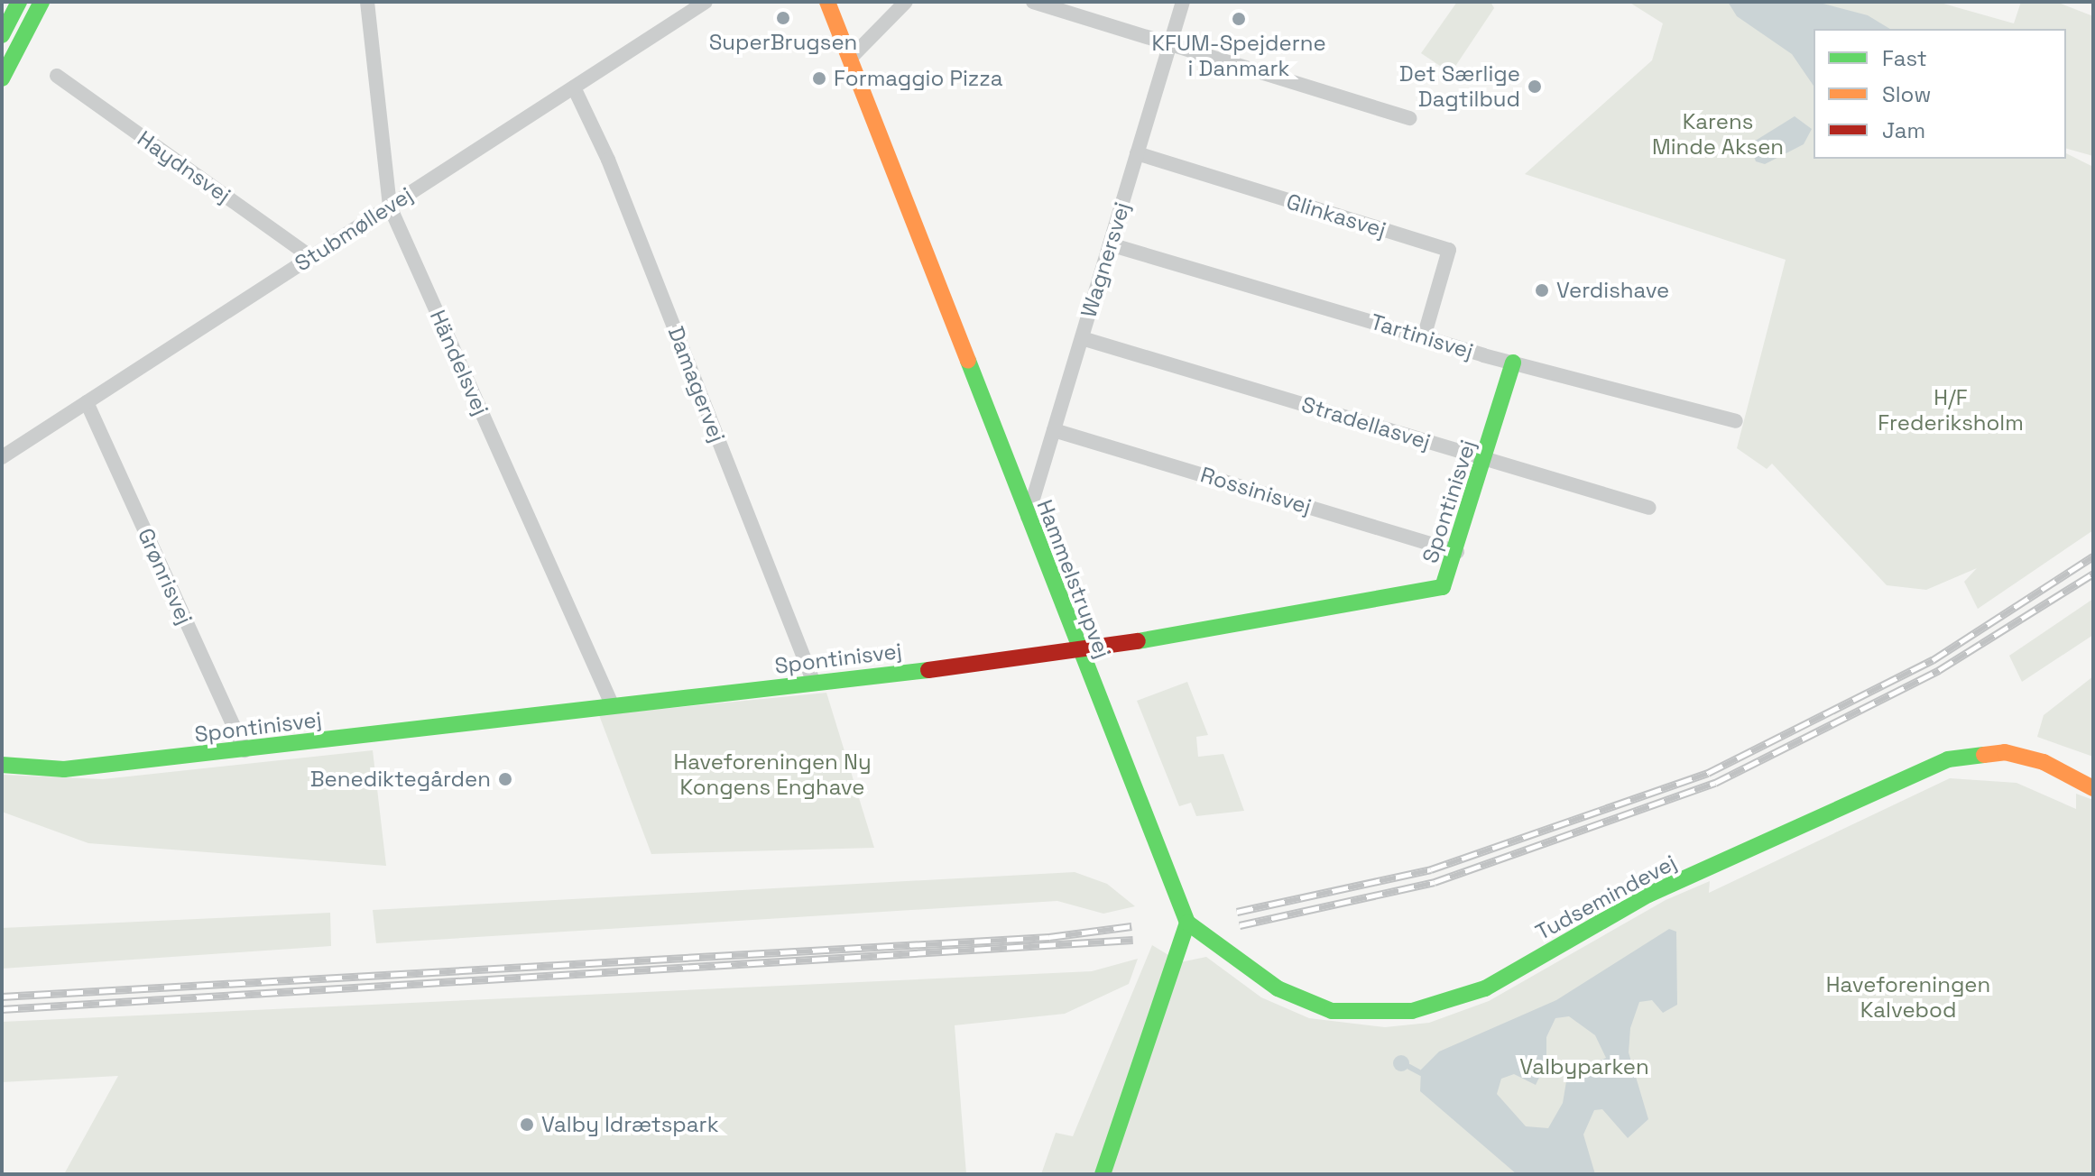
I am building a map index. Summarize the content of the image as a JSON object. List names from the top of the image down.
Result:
{
  "streets": {
    "street": [
      "Haydnsvej",
      "Glinkasvej",
      "Stubmøllevej",
      "Wagnersvej",
      "Tartinisvej",
      "Händelsvej",
      "Damagervej",
      "Stradellasvej",
      "Rossinisvej",
      "Spontinisvej",
      "Grønrisvej",
      "Hammelstrupvej",
      "Tudsemindevej"
    ]
  },
  "crossings": [
    ["Haydnsvej", "Stubmøllevej"],
    ["Glinkasvej", "Wagnersvej"],
    ["Glinkasvej", "Tartinisvej"],
    ["Stubmøllevej", "Händelsvej"],
    ["Stubmøllevej", "Damagervej"],
    ["Stubmøllevej", "Grønrisvej"],
    ["Wagnersvej", "Tartinisvej"],
    ["Wagnersvej", "Stradellasvej"],
    ["Wagnersvej", "Rossinisvej"],
    ["Wagnersvej", "Hammelstrupvej"],
    ["Tartinisvej", "Spontinisvej"],
    ["Händelsvej", "Spontinisvej"],
    ["Damagervej", "Spontinisvej"],
    ["Stradellasvej", "Spontinisvej"],
    ["Rossinisvej", "Spontinisvej"],
    ["Spontinisvej", "Grønrisvej"],
    ["Spontinisvej", "Hammelstrupvej"],
    ["Hammelstrupvej", "Tudsemindevej"]
  ],
  "parks": [
    "Karens Minde Aksen",
    "H/F Frederiksholm",
    "Haveforeningen Ny Kongens Enghave",
    "Haveforeningen Kalvebod",
    "Valbyparken"
  ],
  "places": [
    "SuperBrugsen",
    "KFUM-Spejderne i Danmark",
    "Formaggio Pizza",
    "Det Særlige Dagtilbud",
    "Verdishave",
    "Benediktegården",
    "Valby Idrætspark"
  ],
  "legend": ["Fast", "Slow", "Jam"]
}
